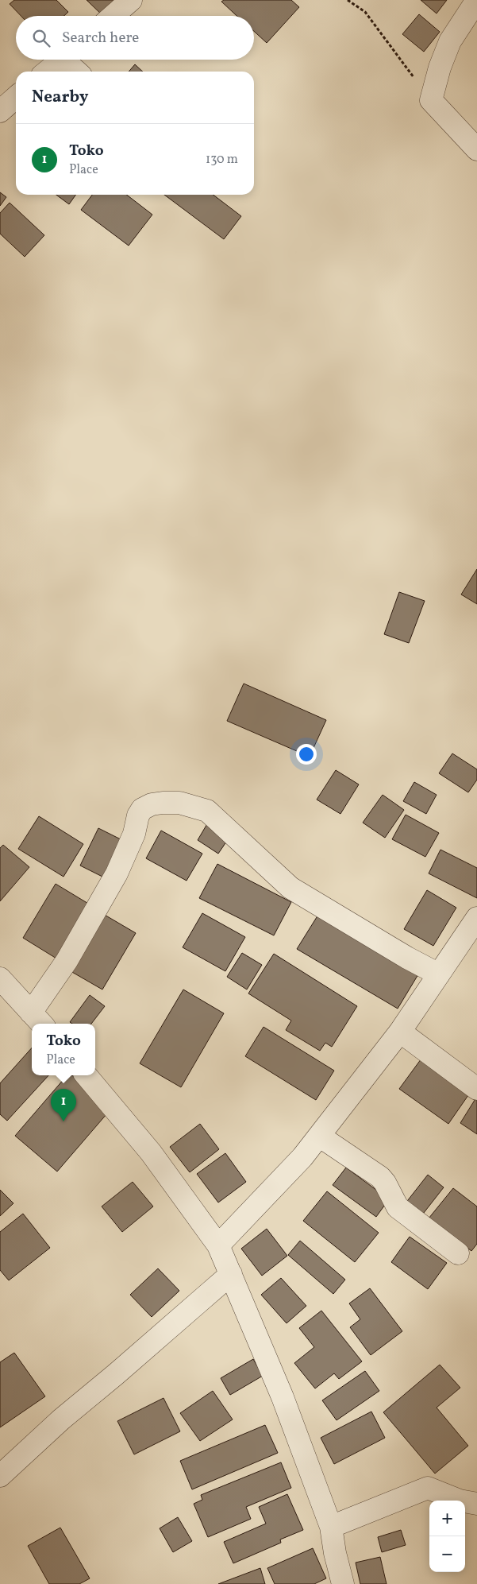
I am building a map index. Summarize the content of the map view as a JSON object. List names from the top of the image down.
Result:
{
  "page": {
    "search": "Search here",
    "heading": "Nearby",
    "list": [
      {
        "mark": "1",
        "name": "Toko",
        "note": "Place",
        "value": "130 m"
      }
    ],
    "popup": ["Toko", "Place"],
    "pins": "1",
    "map_buttons": ["+", "−"]
  }
}
